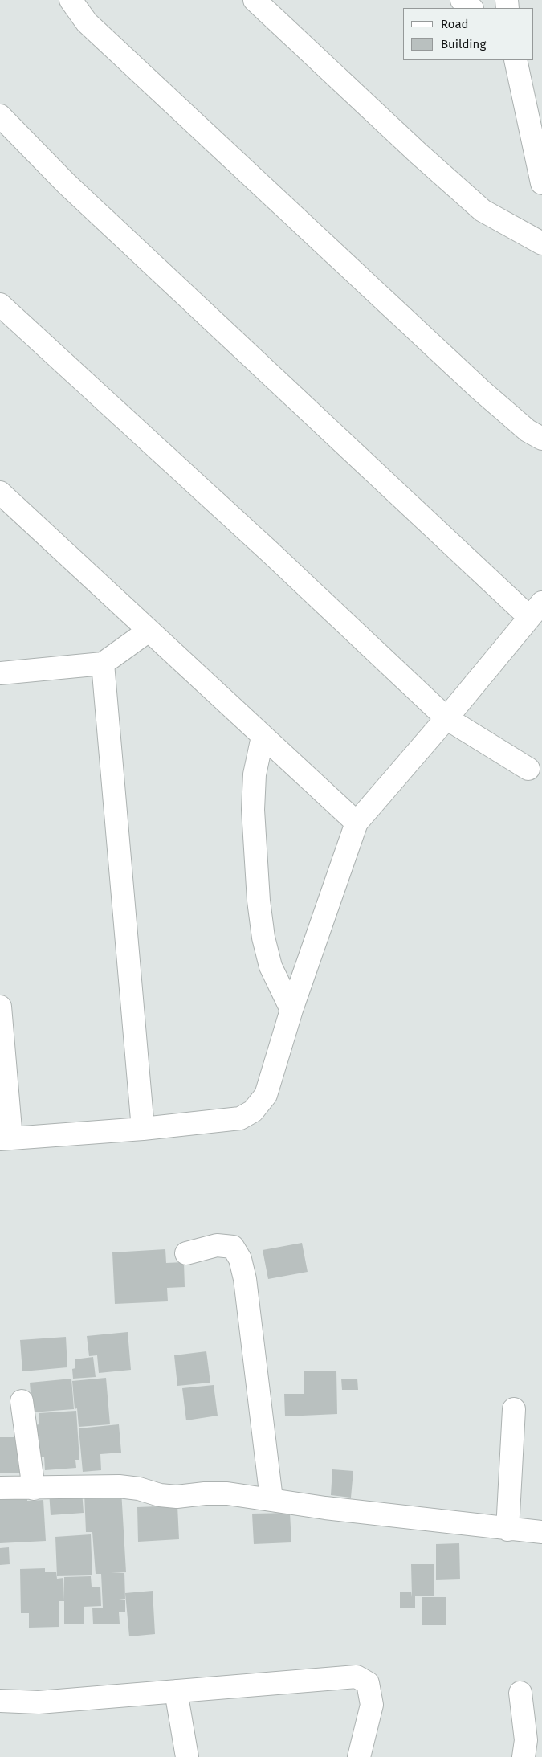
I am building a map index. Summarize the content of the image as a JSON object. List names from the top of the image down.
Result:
{
  "legend": ["Road", "Building"]
}
